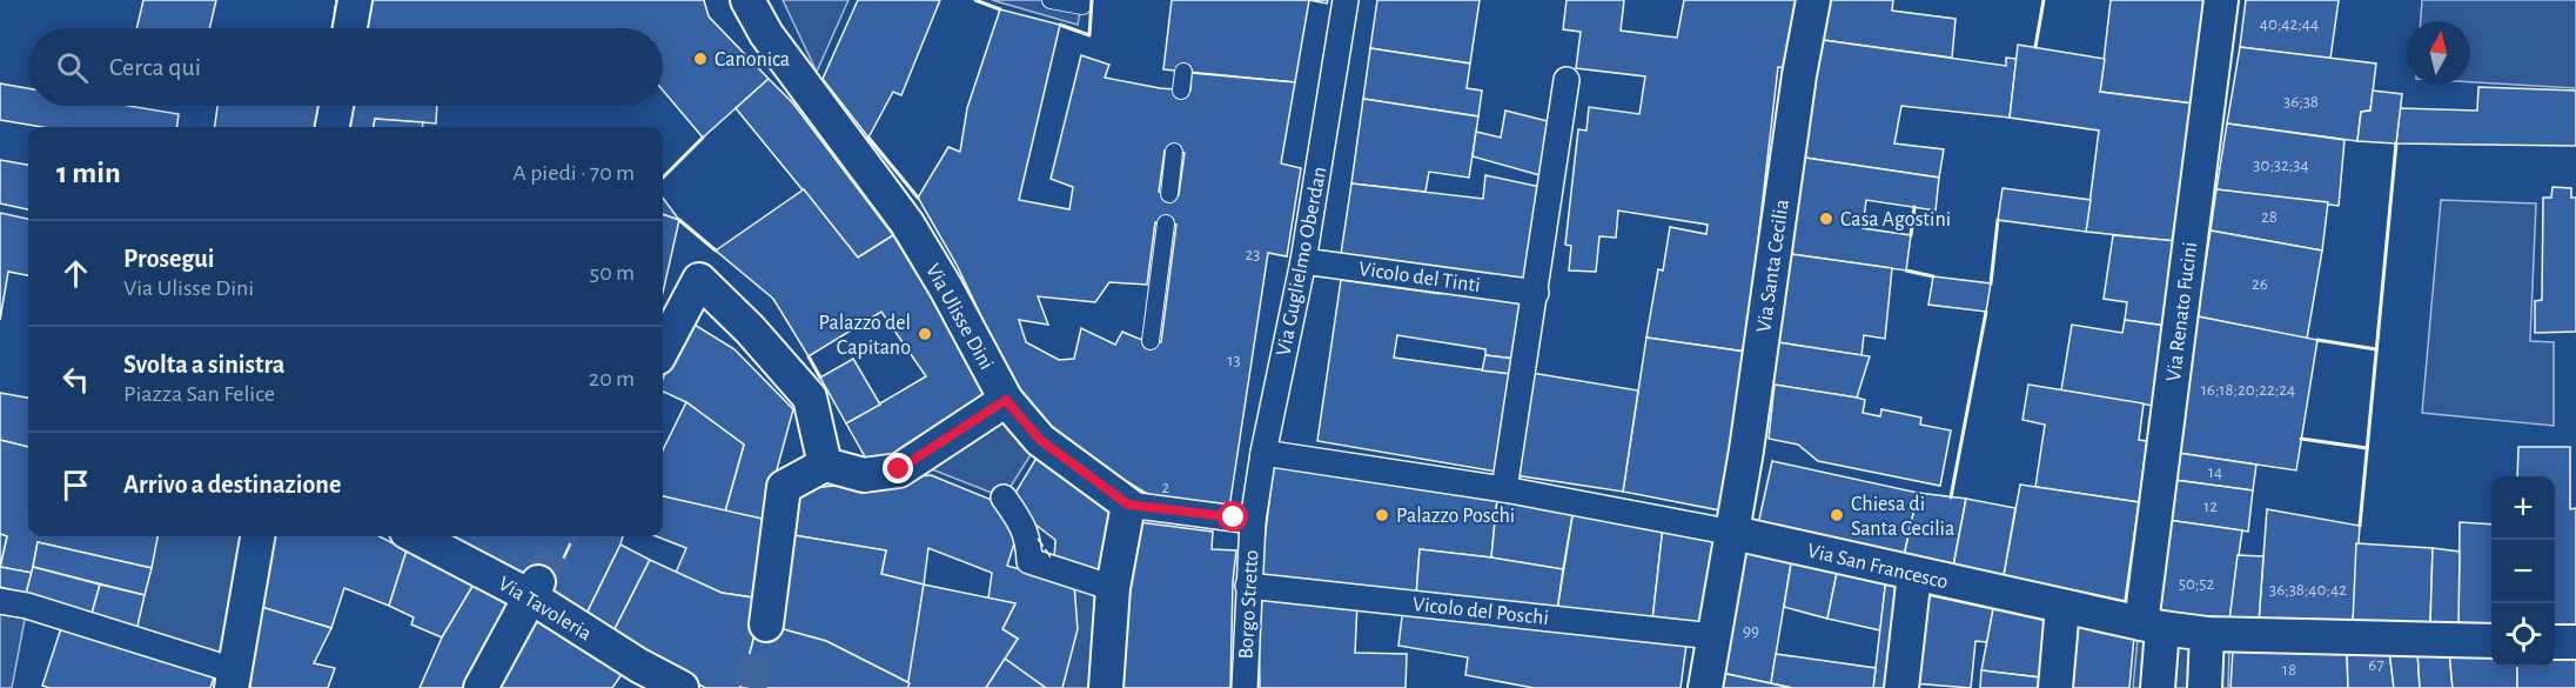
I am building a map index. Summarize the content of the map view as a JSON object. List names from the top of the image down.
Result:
{
  "streets": {
    "street": [
      "Via Guglielmo Oberdan",
      "Via Santa Cecilia",
      "Vicolo del Tinti",
      "Via Renato Fucini",
      "Via Ulisse Dini",
      "Via San Francesco",
      "Borgo Stretto",
      "Via Tavoleria",
      "Vicolo del Poschi"
    ]
  },
  "crossings": [
    ["Via Guglielmo Oberdan", "Vicolo del Tinti"],
    ["Via Guglielmo Oberdan", "Via Ulisse Dini"],
    ["Via Guglielmo Oberdan", "Via San Francesco"],
    ["Via Guglielmo Oberdan", "Borgo Stretto"],
    ["Via Santa Cecilia", "Via San Francesco"],
    ["Via Santa Cecilia", "Vicolo del Poschi"],
    ["Via Renato Fucini", "Via San Francesco"],
    ["Via Ulisse Dini", "Borgo Stretto"],
    ["Borgo Stretto", "Vicolo del Poschi"]
  ],
  "places": [
    "Canonica",
    "Casa Agostini",
    "Palazzo del Capitano",
    "Palazzo Poschi",
    "Chiesa di Santa Cecilia"
  ],
  "house_numbers": [
    "40;42;44",
    "36;38",
    "30;32;34",
    "28",
    "23",
    "26",
    "13",
    "16;18;20;22;24",
    "14",
    "2",
    "12",
    "50;52",
    "36;38;40;42",
    "99",
    "67",
    "18"
  ],
  "north": "top",
  "page": {
    "search": "Cerca qui",
    "heading": ["1 min", "A piedi · 70 m"],
    "list": [
      ["Prosegui", "Via Ulisse Dini", "50 m"],
      ["Svolta a sinistra", "Piazza San Felice", "20 m"],
      "Arrivo a destinazione"
    ],
    "map_buttons": ["+", "−"]
  }
}
